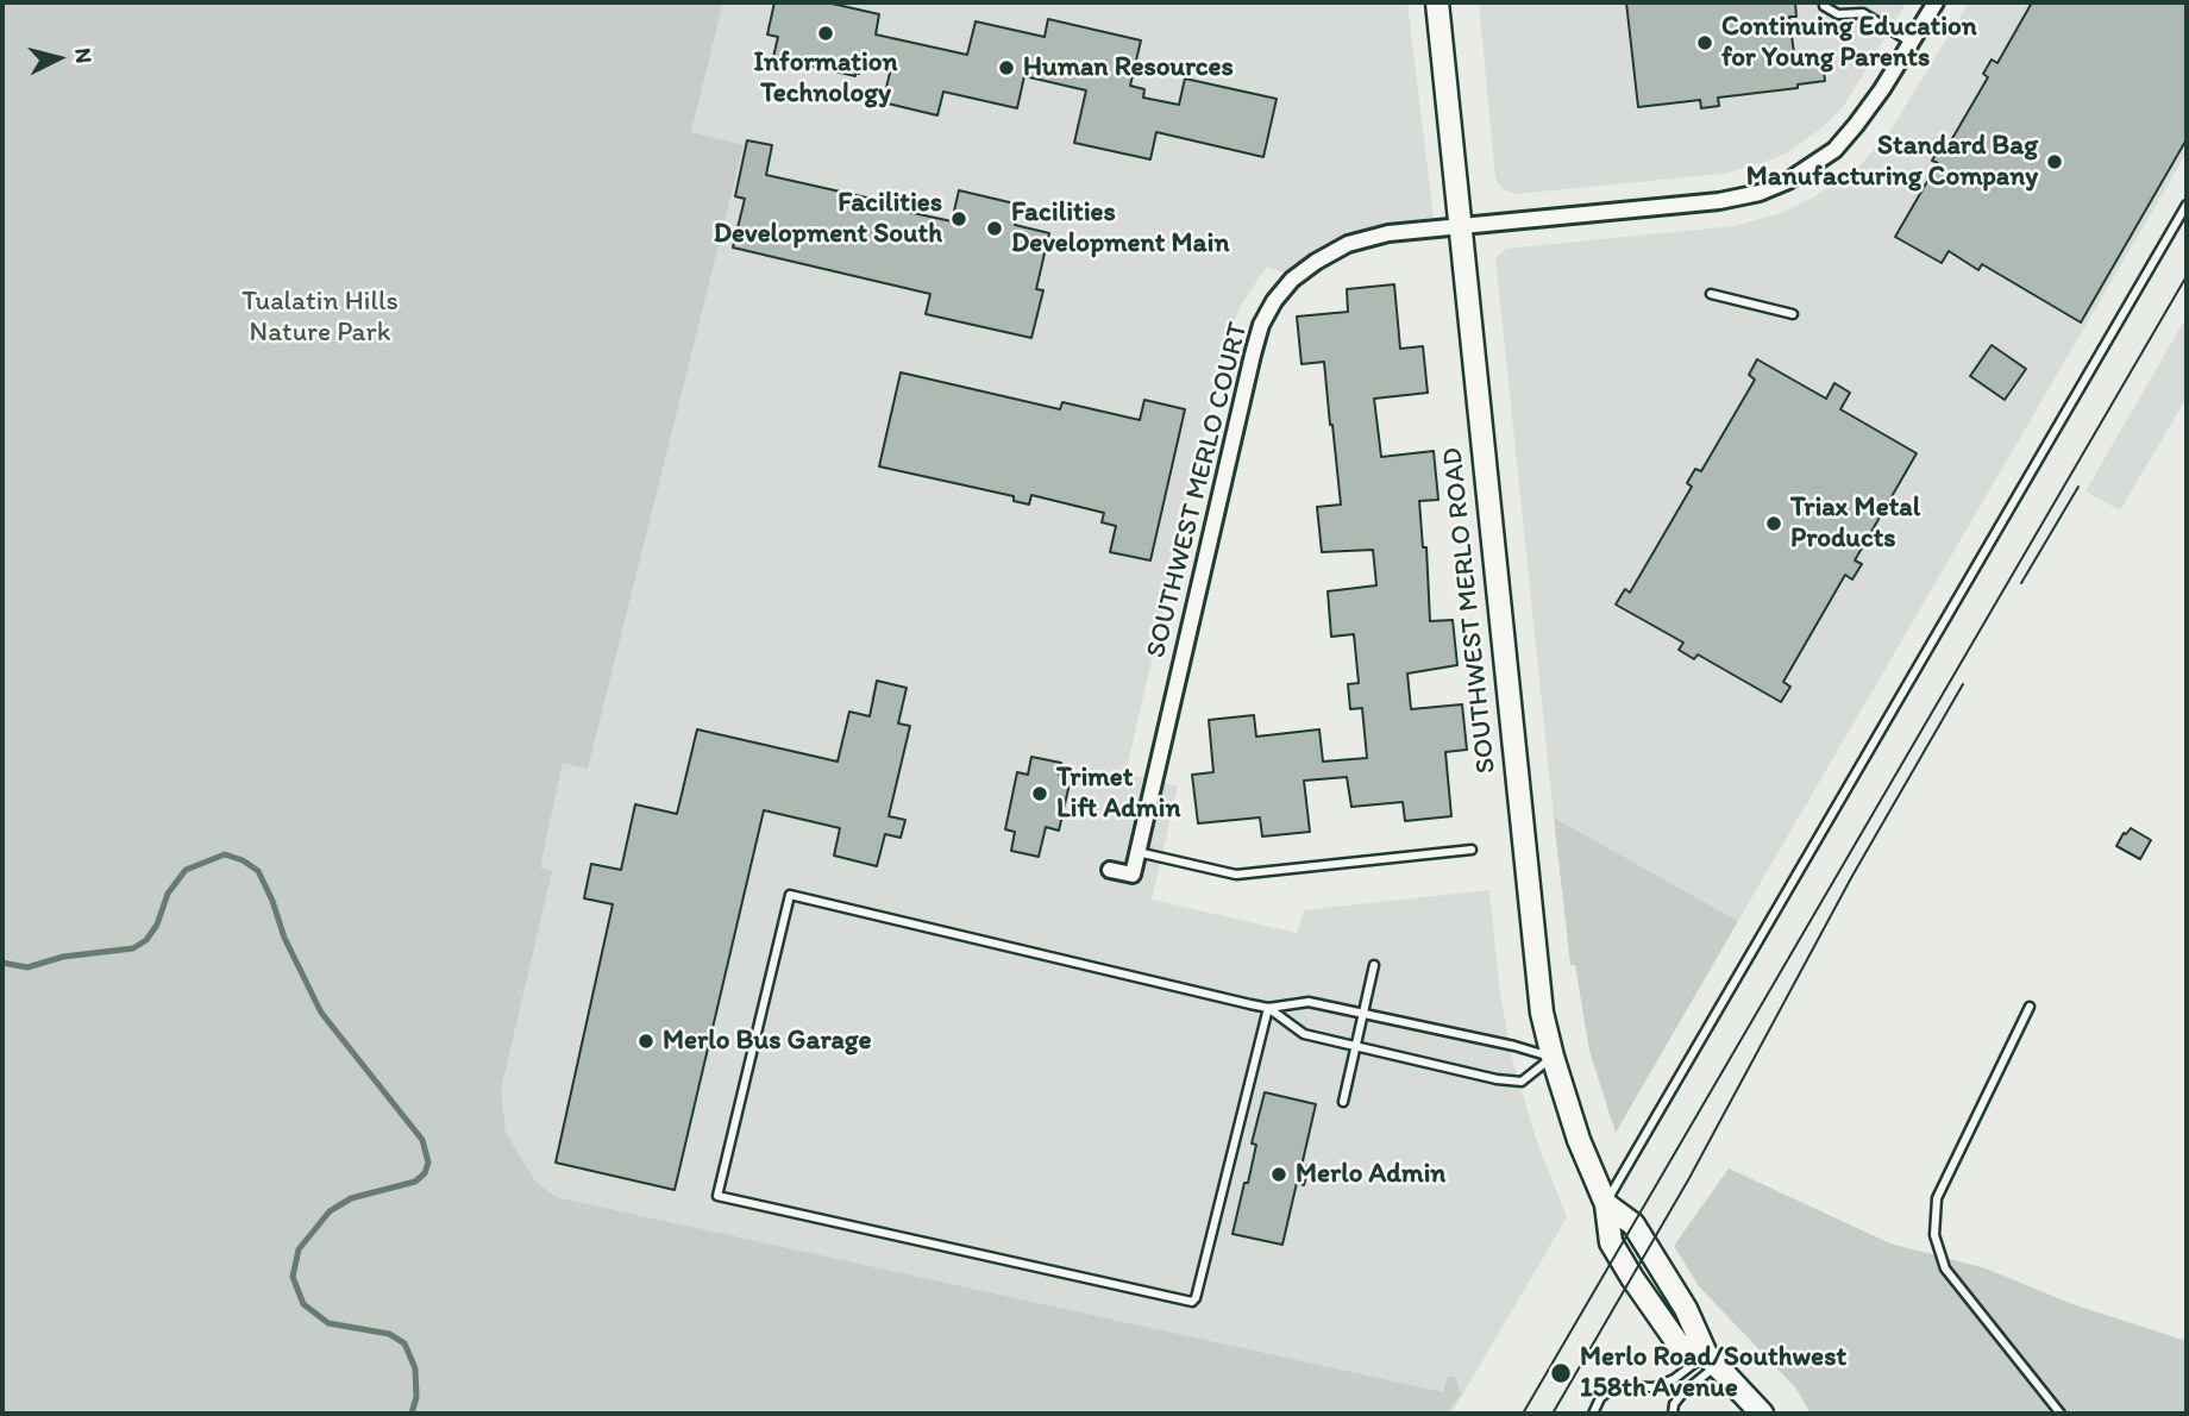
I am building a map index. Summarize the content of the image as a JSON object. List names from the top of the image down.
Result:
{
  "streets": {
    "street": ["SOUTHWEST MERLO COURT", "SOUTHWEST MERLO ROAD"]
  },
  "crossings": [
    ["SOUTHWEST MERLO COURT", "SOUTHWEST MERLO ROAD"]
  ],
  "parks": ["Tualatin Hills Nature Park"],
  "places": [
    "Information Technology",
    "Continuing Education for Young Parents",
    "Human Resources",
    "Standard Bag Manufacturing Company",
    "Facilities Development South",
    "Facilities Development Main",
    "Triax Metal Products",
    "Trimet Lift Admin",
    "Merlo Bus Garage",
    "Merlo Admin",
    "Merlo Road/Southwest 158th Avenue"
  ],
  "north": "right"
}
